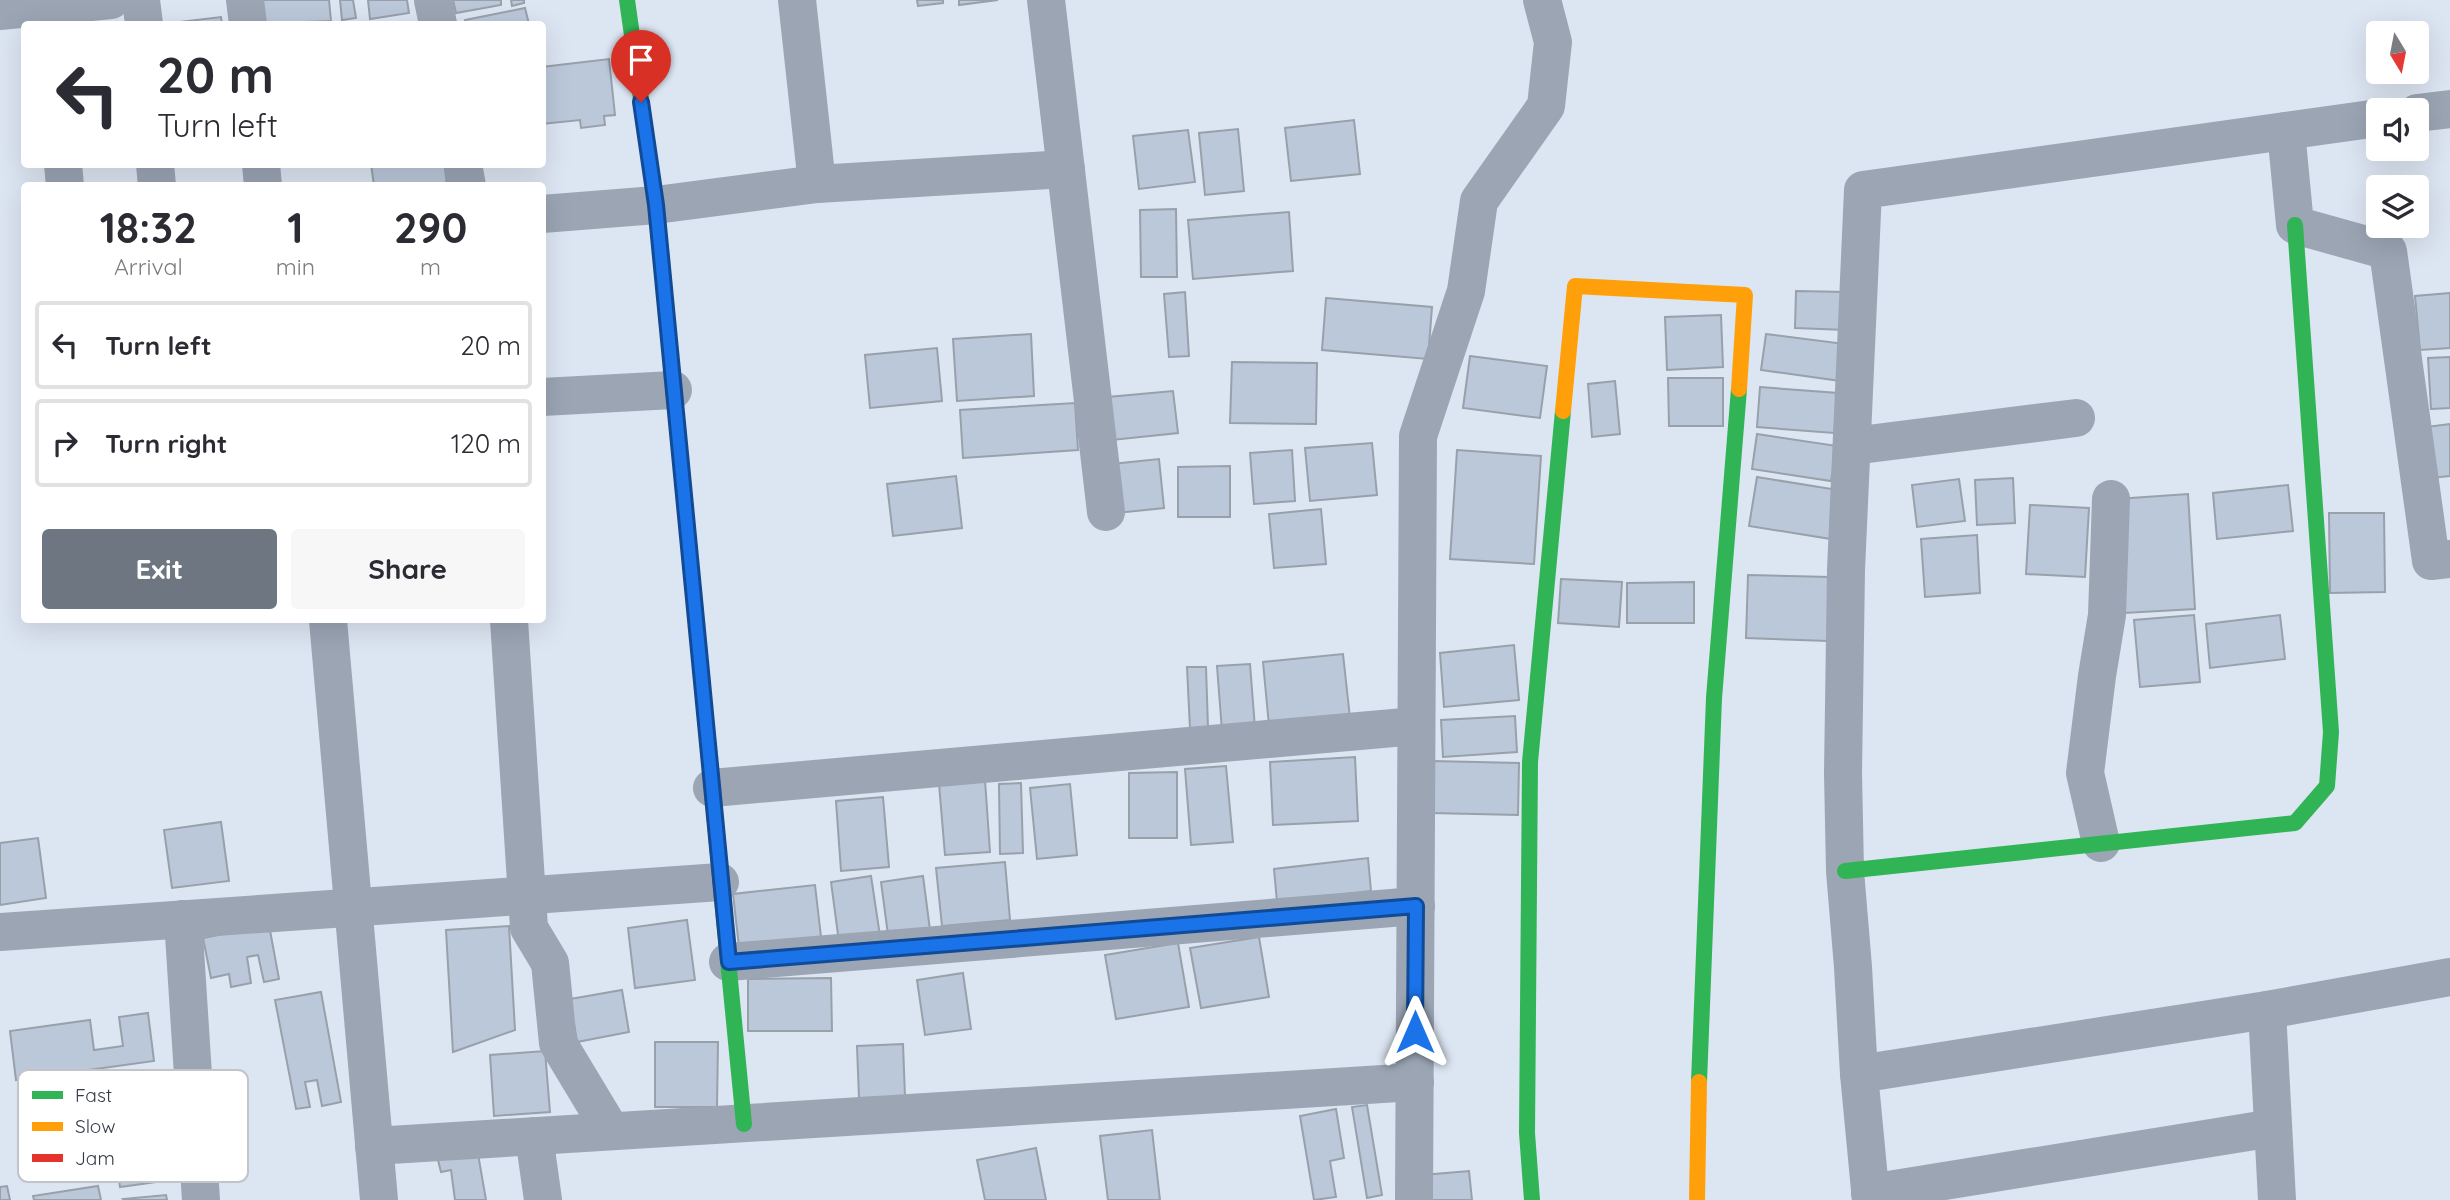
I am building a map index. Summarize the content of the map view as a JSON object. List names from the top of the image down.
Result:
{
  "legend": ["Fast", "Slow", "Jam"],
  "north": "bottom",
  "page": {
    "turn": ["20 m", "Turn left"],
    "eta": [
      "18:32",
      "Arrival",
      "1",
      "min",
      "290",
      "m"
    ],
    "list": [
      {
        "name": "Turn left",
        "value": "20 m"
      },
      {
        "name": "Turn right",
        "value": "120 m"
      }
    ],
    "buttons": ["Exit", "Share"]
  }
}
